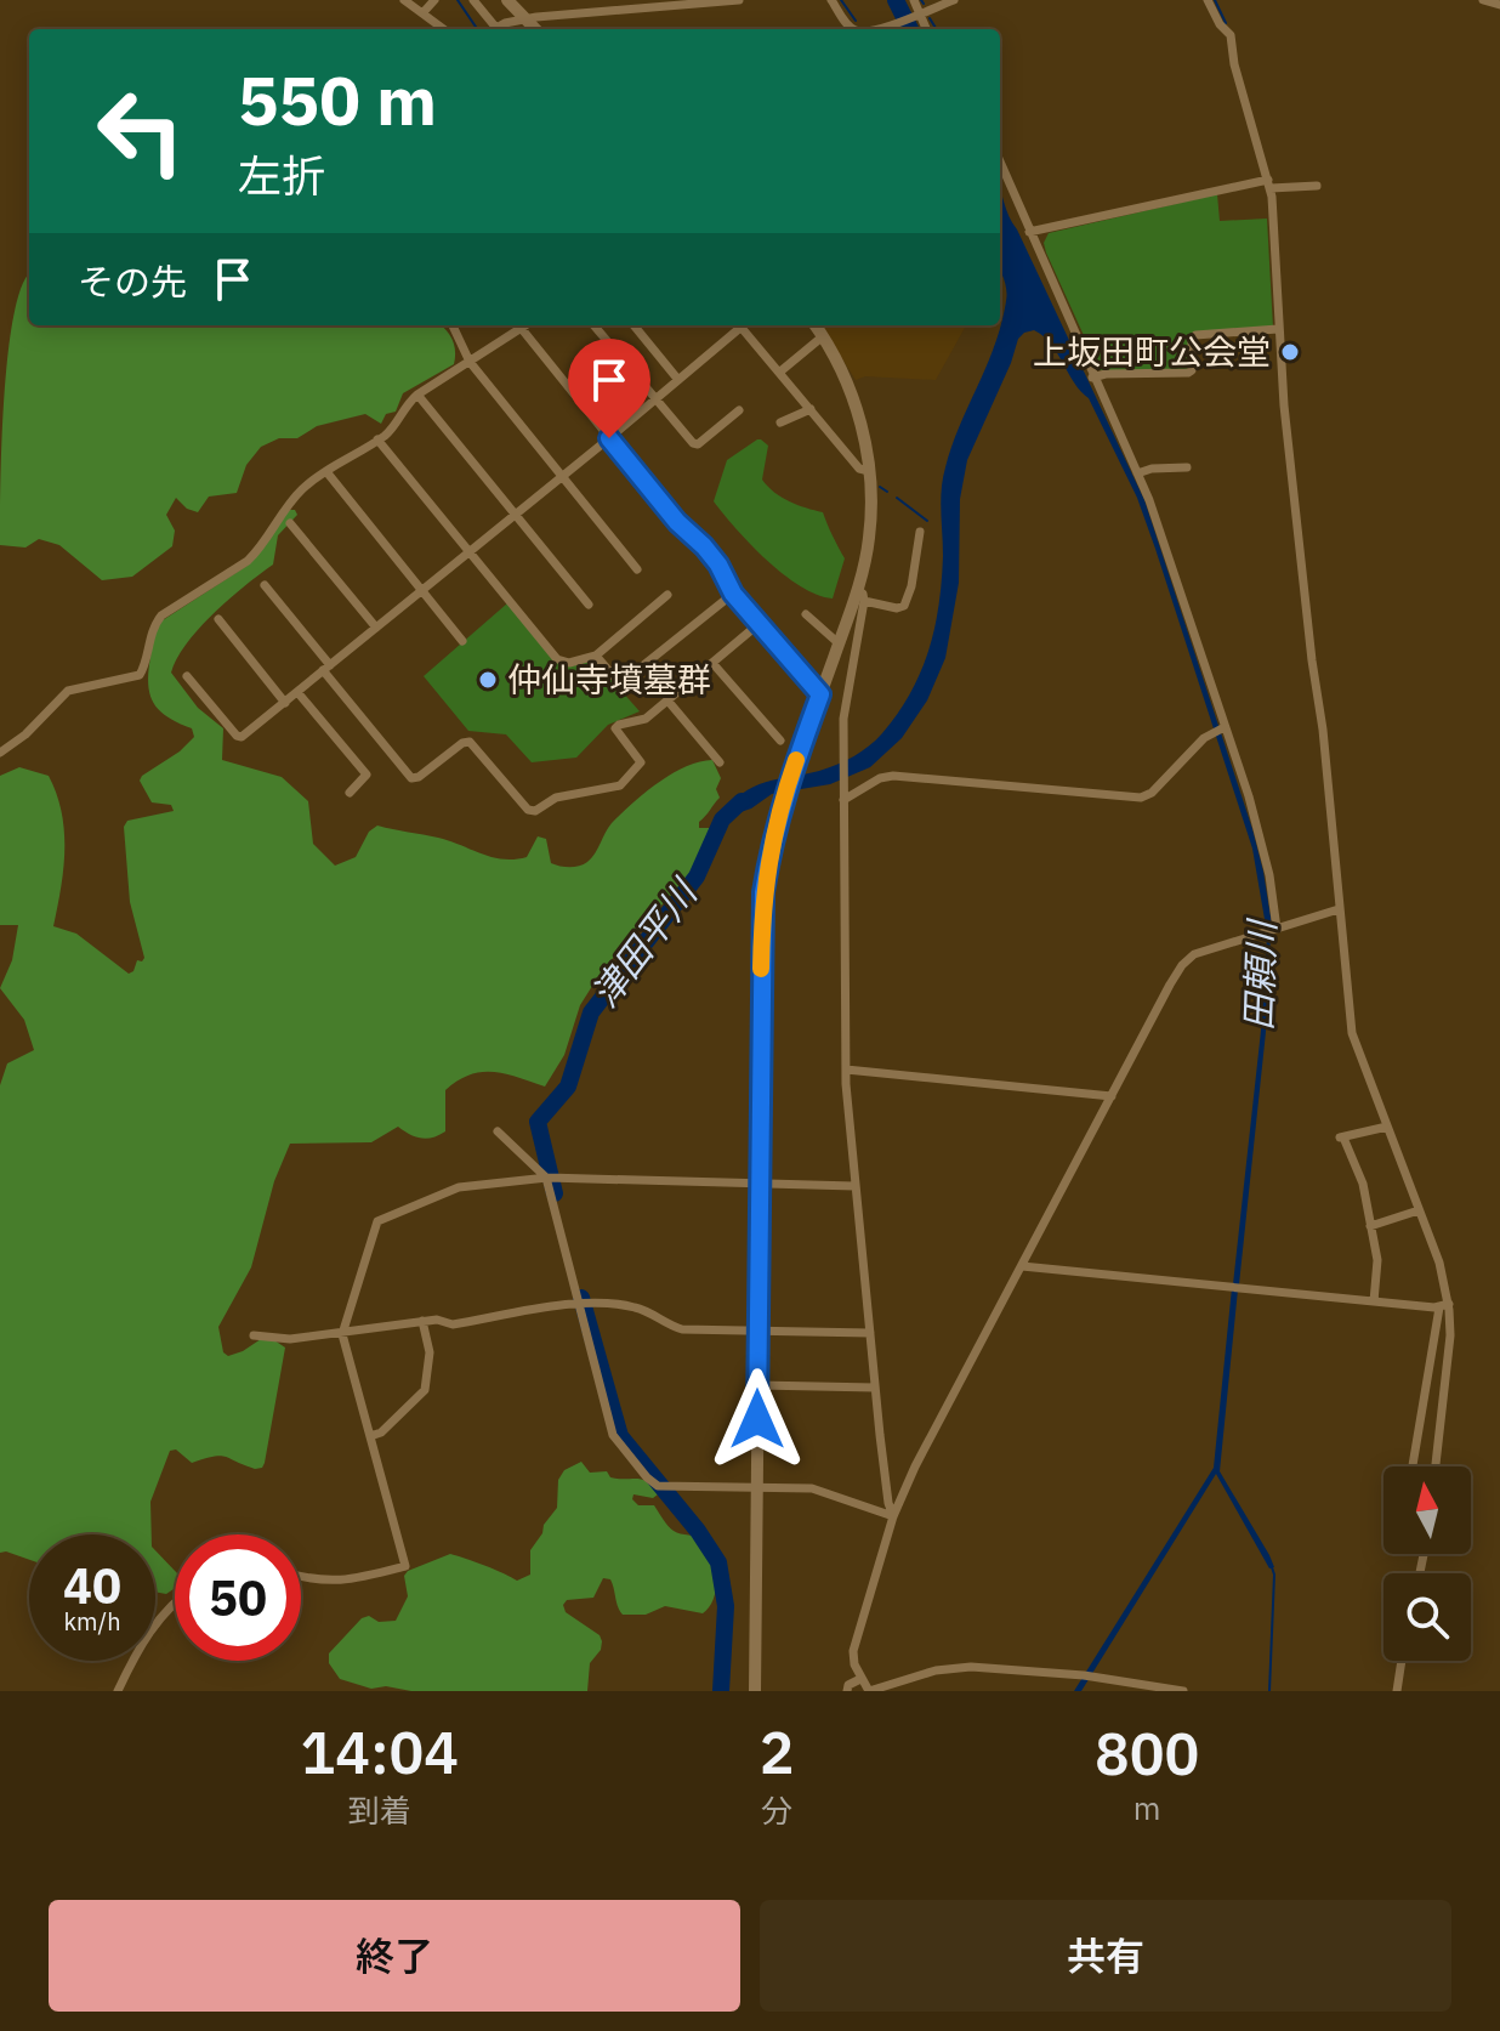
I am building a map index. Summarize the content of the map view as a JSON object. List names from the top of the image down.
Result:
{
  "water": ["津田平川", "田頼川"],
  "places": ["上坂田町公会堂", "仲仙寺墳墓群"],
  "north": "top",
  "page": {
    "turn": ["550 m", "左折"],
    "then": "その先",
    "speed": "40 km/h",
    "limit": "50",
    "eta": [
      "14:04",
      "到着",
      "2",
      "分",
      "800",
      "m"
    ],
    "buttons": ["終了", "共有"]
  }
}
